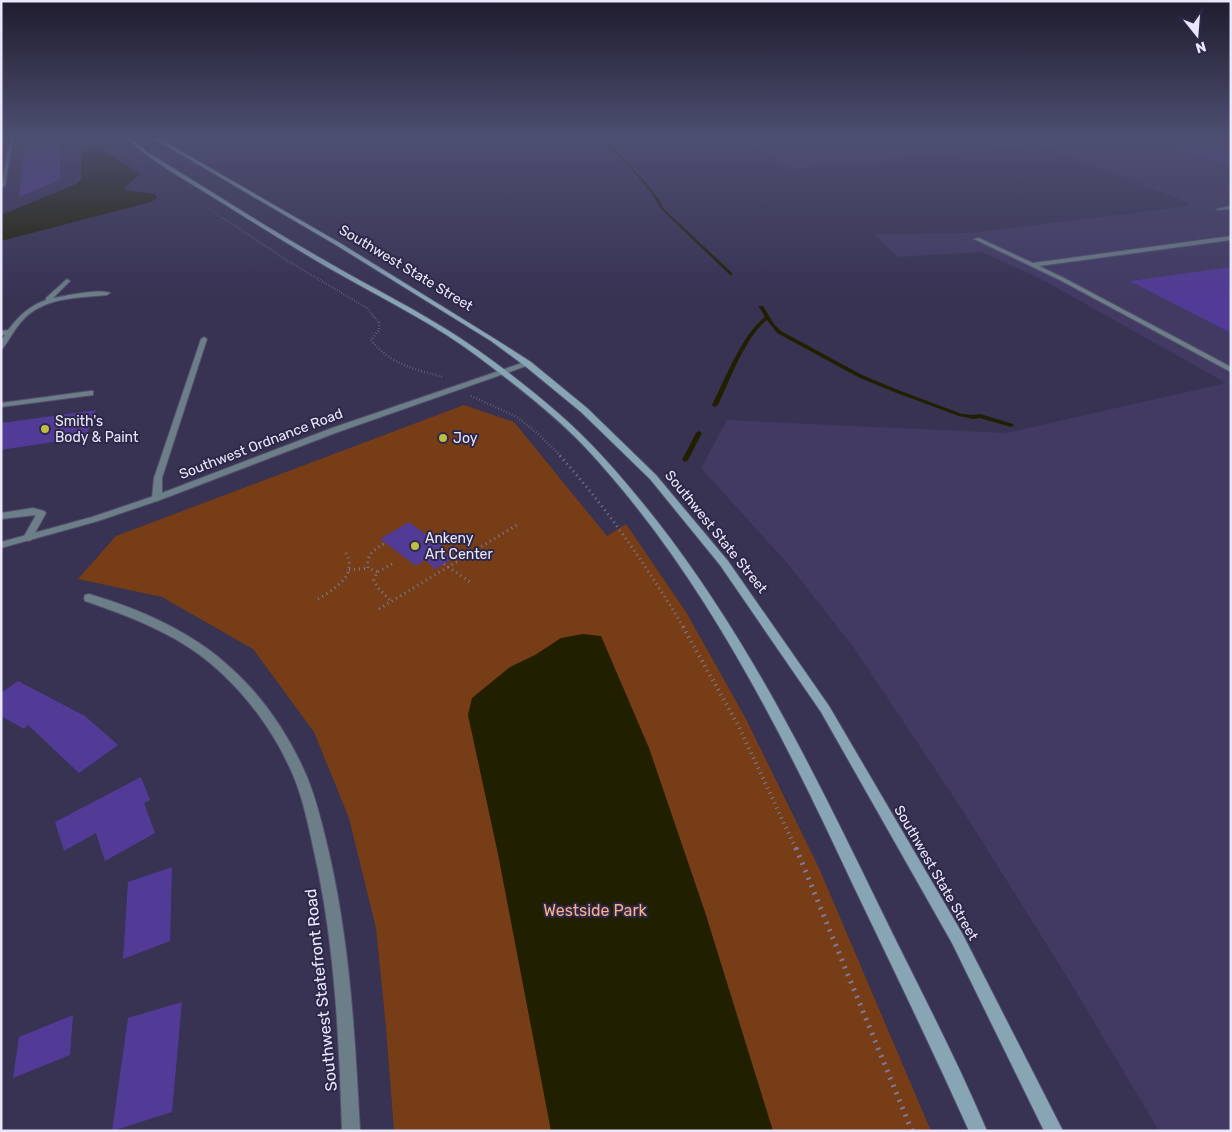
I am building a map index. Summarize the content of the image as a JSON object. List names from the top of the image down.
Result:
{
  "streets": {
    "main road": ["Southwest State Street"],
    "street": ["Southwest Ordnance Road", "Southwest Statefront Road"]
  },
  "crossings": [
    ["Southwest State Street", "Southwest Ordnance Road"]
  ],
  "parks": ["Westside Park"],
  "places": ["Smith's Body & Paint", "Joy", "Ankeny Art Center"],
  "north": "bottom"
}
